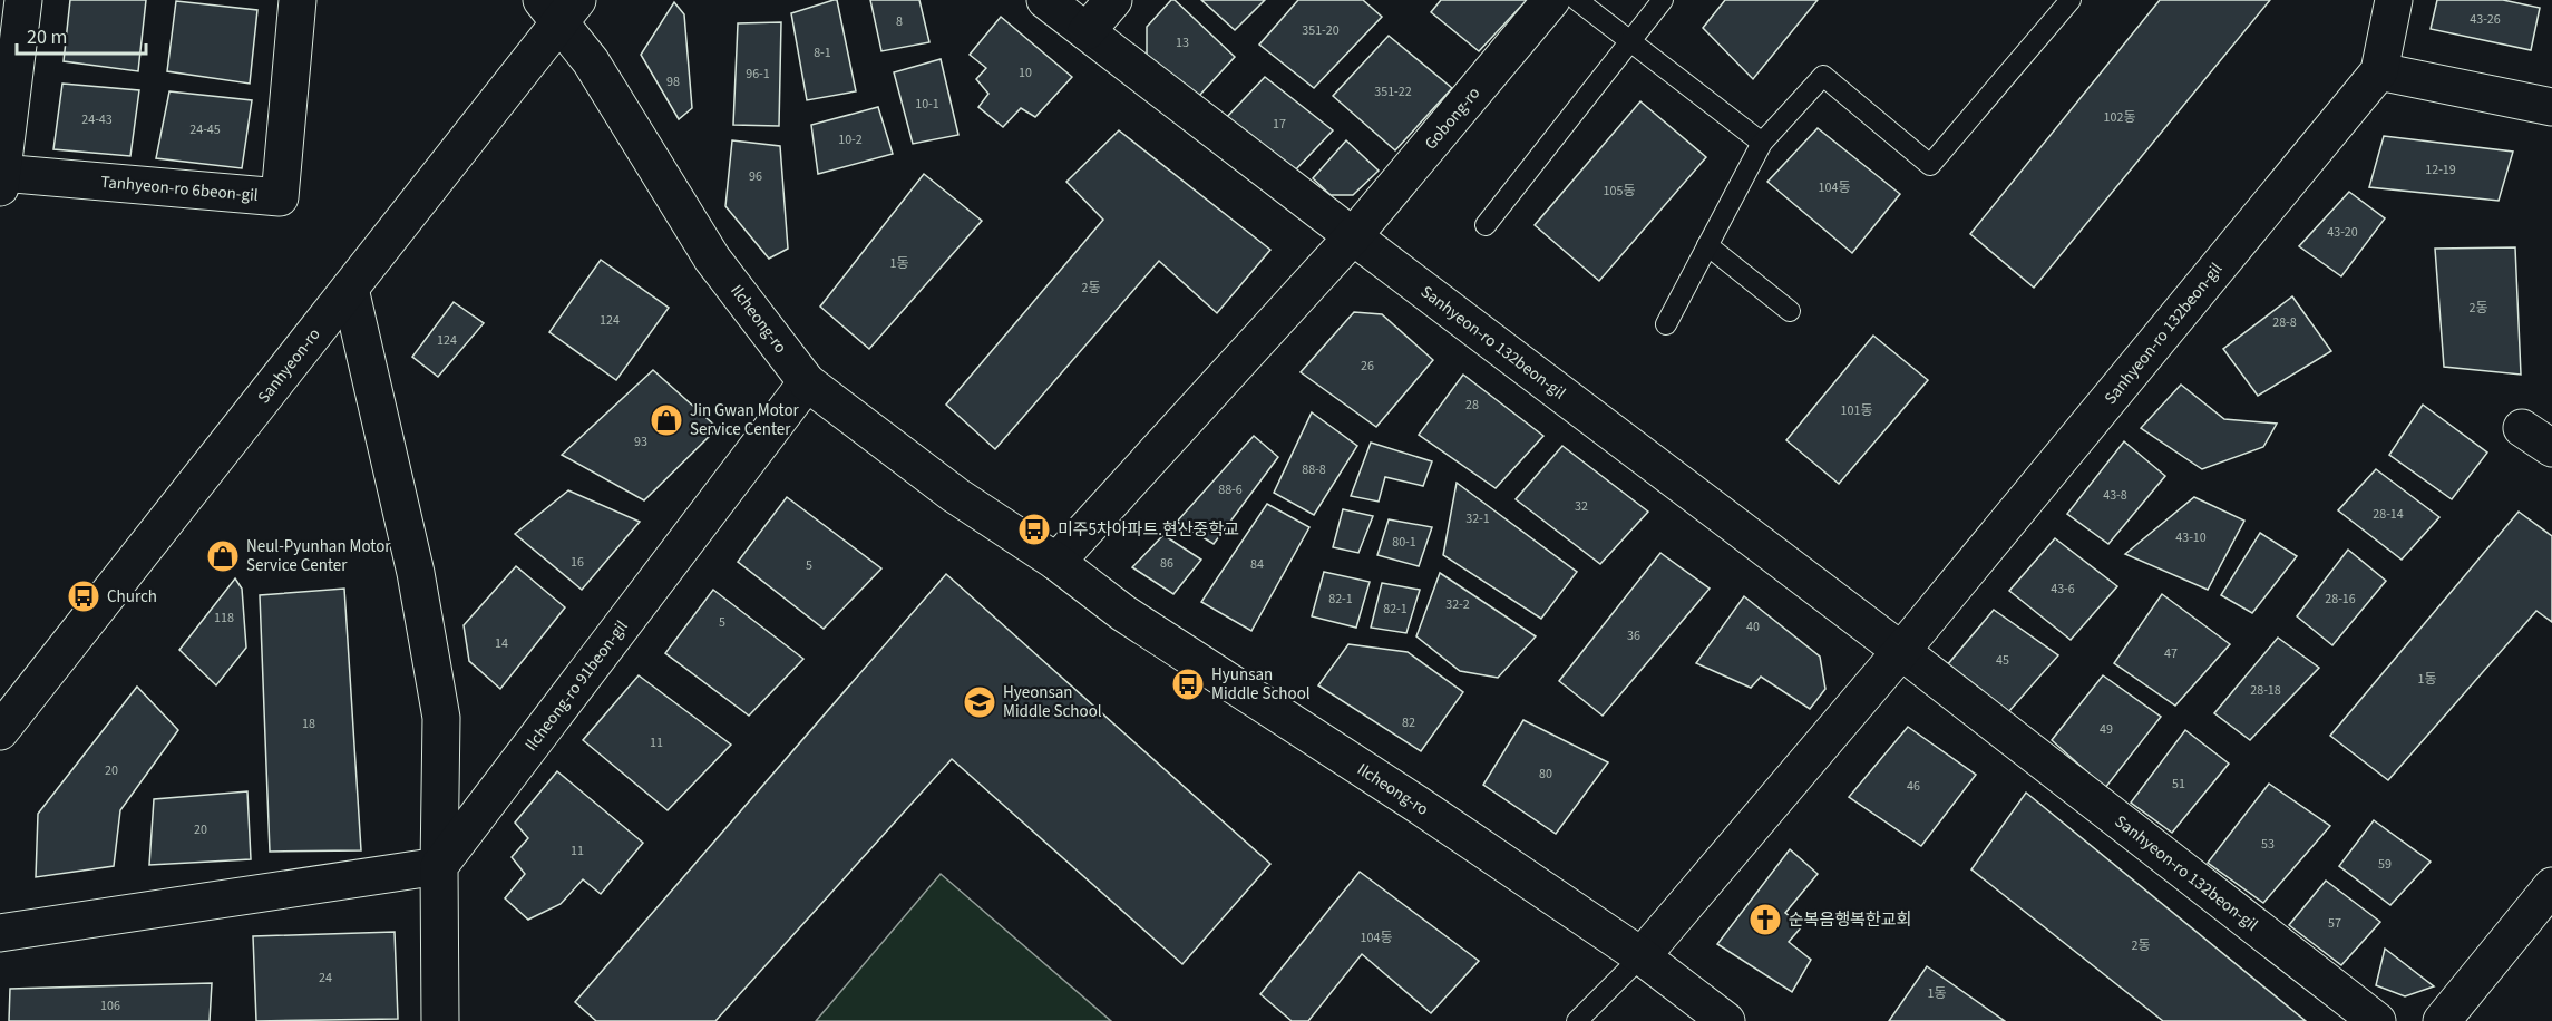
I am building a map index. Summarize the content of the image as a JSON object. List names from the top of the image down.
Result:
{
  "streets": {
    "street": [
      "Gobong-ro",
      "Tanhyeon-ro 6beon-gil",
      "Ilcheong-ro",
      "Sanhyeon-ro 132beon-gil",
      "Sanhyeon-ro",
      "Ilcheong-ro 91beon-gil"
    ]
  },
  "crossings": [
    ["Gobong-ro", "Sanhyeon-ro 132beon-gil"],
    ["Ilcheong-ro", "Sanhyeon-ro"],
    ["Ilcheong-ro", "Ilcheong-ro 91beon-gil"]
  ],
  "places": {
    "shop": ["Jin Gwan Motor Service Center", "Neul-Pyunhan Motor Service Center"],
    "bus stop": ["미주5차아파트.현산중학교", "Church", "Hyunsan Middle School"],
    "school or university": ["Hyeonsan Middle School"],
    "church": ["순복음행복한교회"]
  },
  "house_numbers": [
    "43-26",
    "8",
    "351-20",
    "13",
    "8-1",
    "10",
    "96-1",
    "98",
    "351-22",
    "10-1",
    "102동",
    "24-43",
    "17",
    "24-45",
    "10-2",
    "12-19",
    "96",
    "104동",
    "105동",
    "43-20",
    "1동",
    "2동",
    "2동",
    "124",
    "28-8",
    "124",
    "26",
    "28",
    "101동",
    "93",
    "88-8",
    "88-6",
    "43-8",
    "32",
    "28-14",
    "32-1",
    "43-10",
    "80-1",
    "16",
    "86",
    "84",
    "5",
    "43-6",
    "82-1",
    "28-16",
    "32-2",
    "82-1",
    "118",
    "5",
    "40",
    "36",
    "14",
    "47",
    "45",
    "1동",
    "28-18",
    "82",
    "18",
    "49",
    "11",
    "20",
    "80",
    "51",
    "46",
    "20",
    "53",
    "11",
    "59",
    "57",
    "104동",
    "2동",
    "24",
    "1동",
    "106"
  ],
  "scale_bar": "20 m"
}
